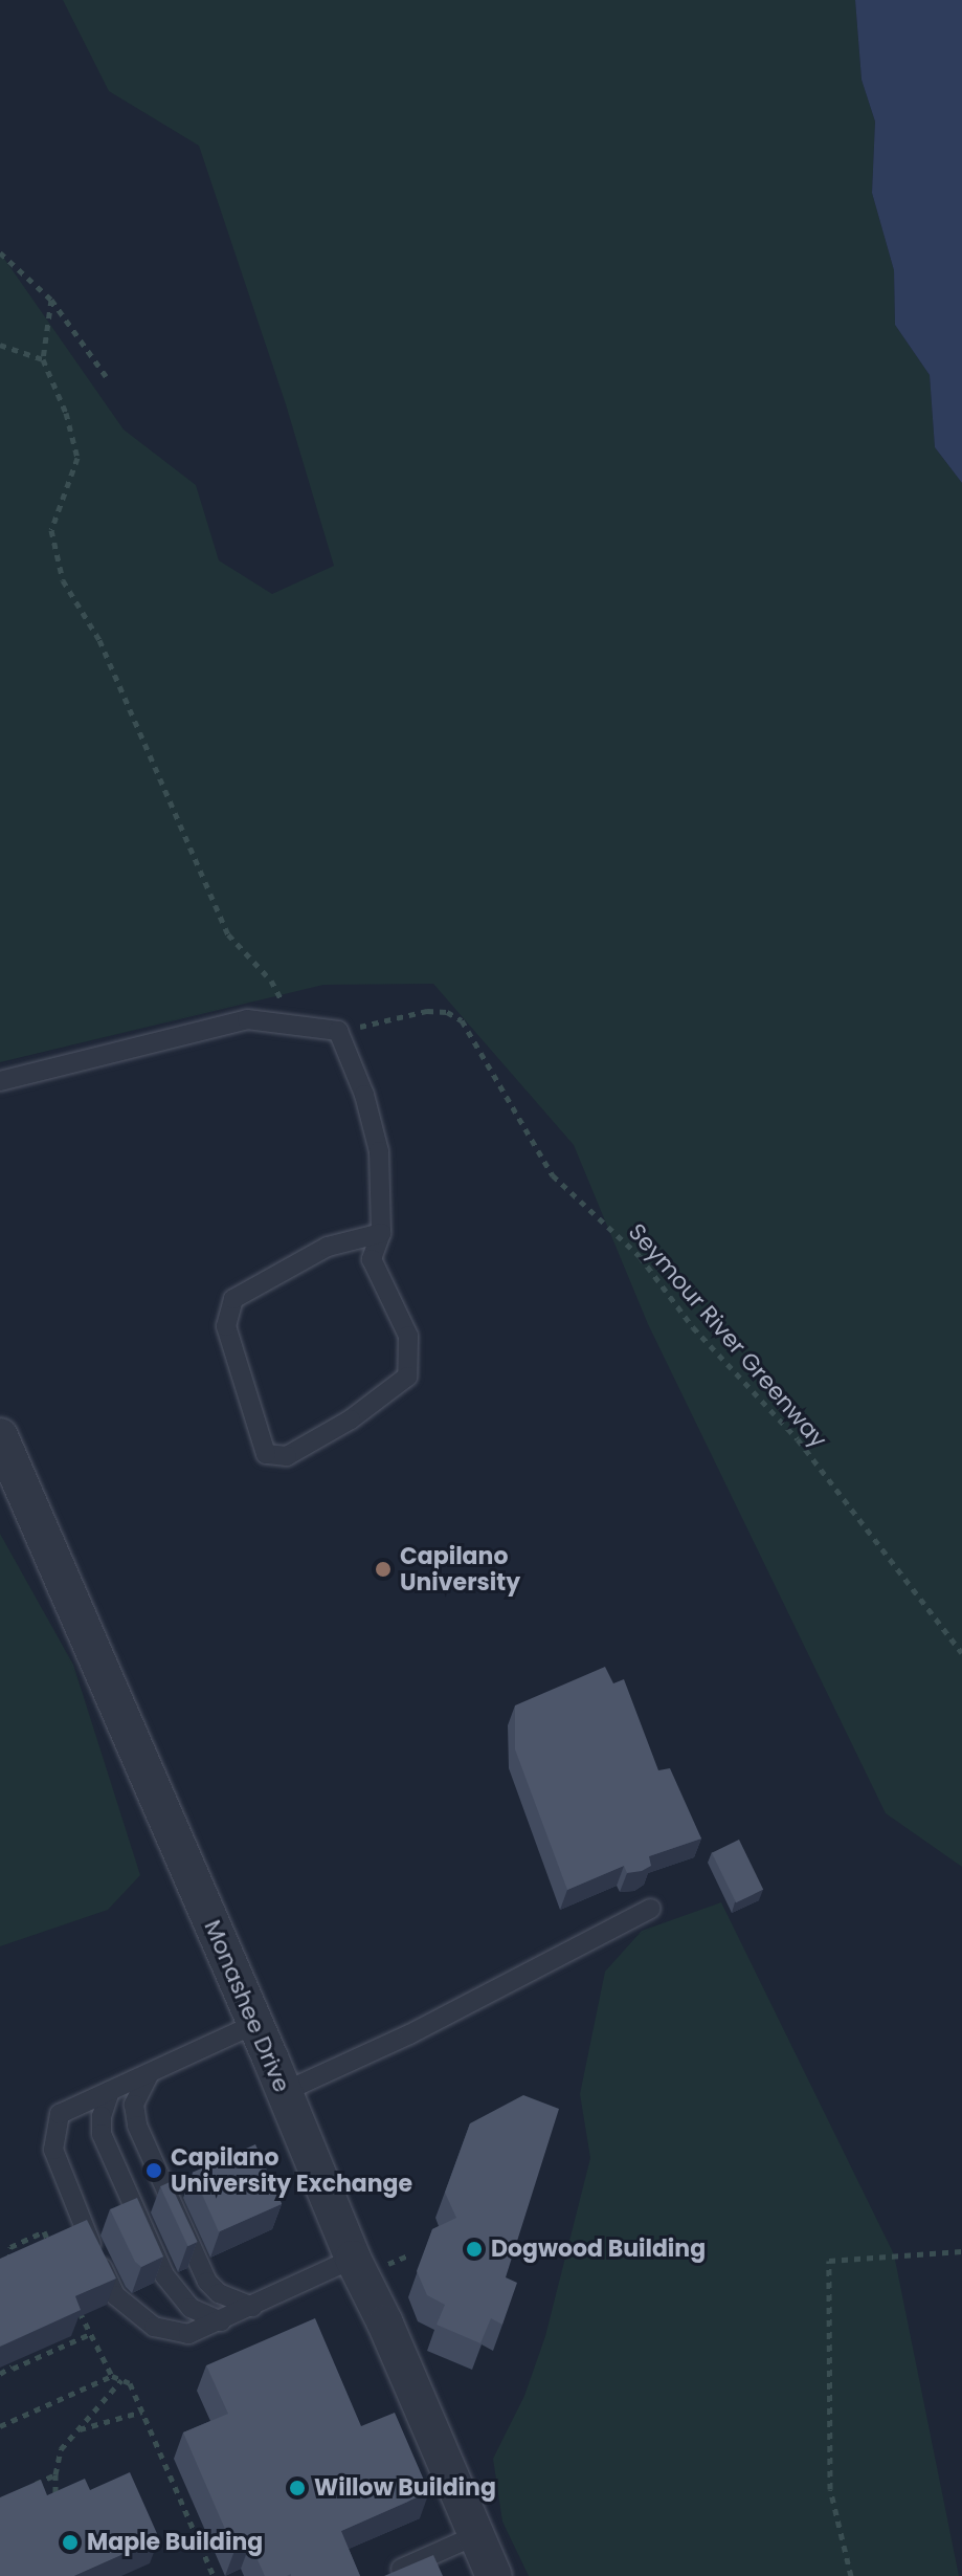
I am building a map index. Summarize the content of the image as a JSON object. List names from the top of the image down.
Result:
{
  "streets": {
    "street": ["Monashee Drive"],
    "path": ["Seymour River Greenway"]
  },
  "places": [
    "Capilano University",
    "Capilano University Exchange",
    "Dogwood Building",
    "Willow Building",
    "Maple Building"
  ]
}
